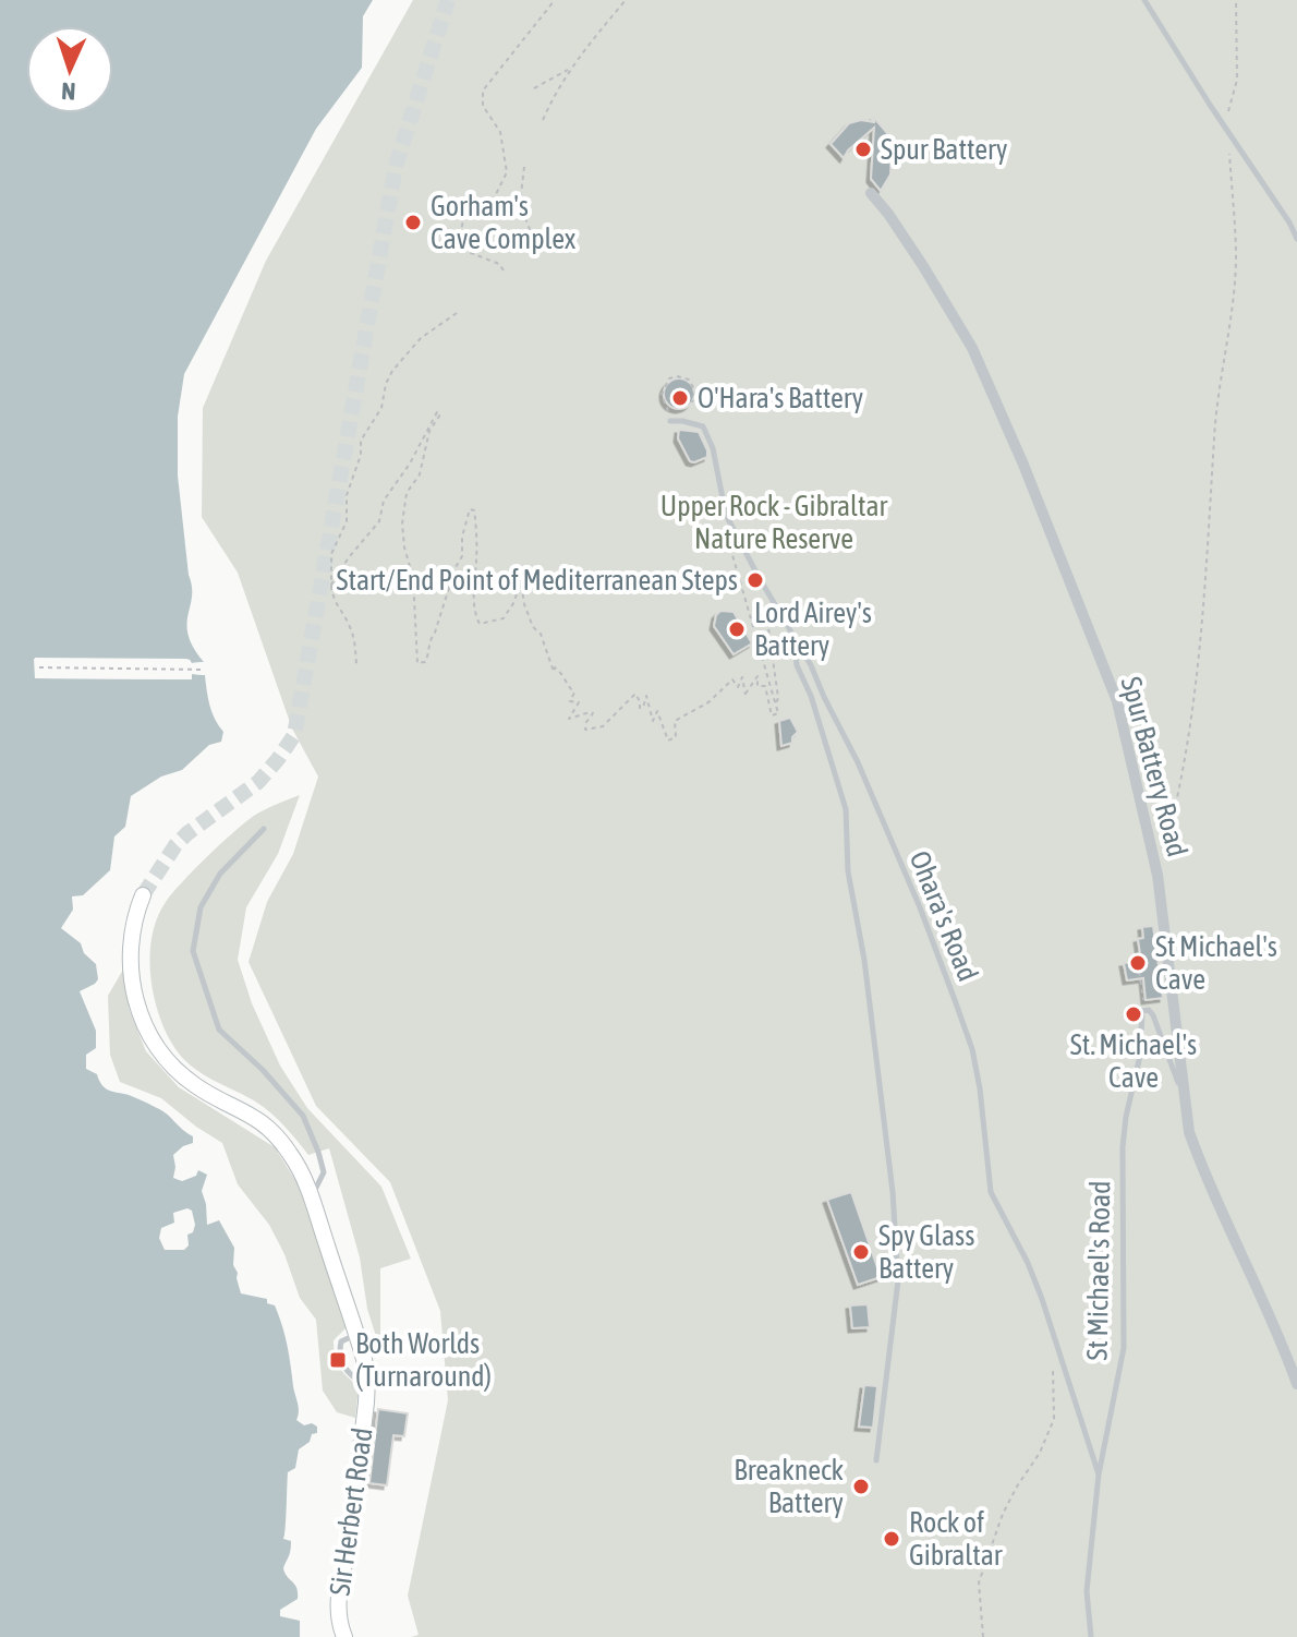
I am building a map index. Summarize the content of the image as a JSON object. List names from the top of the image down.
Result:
{
  "streets": {
    "main road": ["Sir Herbert Road"],
    "street": ["Spur Battery Road"],
    "lane": ["Ohara's Road", "St Michael's Road"]
  },
  "crossings": [
    ["Ohara's Road", "St Michael's Road"]
  ],
  "parks": ["Upper Rock - Gibraltar Nature Reserve"],
  "places": {
    "other": [
      "Spur Battery",
      "Gorham's Cave Complex",
      "O'Hara's Battery",
      "Start/End Point of Mediterranean Steps",
      "Lord Airey's Battery",
      "St Michael's Cave",
      "St. Michael's Cave",
      "Spy Glass Battery",
      "Breakneck Battery",
      "Rock of Gibraltar"
    ],
    "transit": ["Both Worlds (Turnaround)"]
  },
  "north": "bottom"
}
